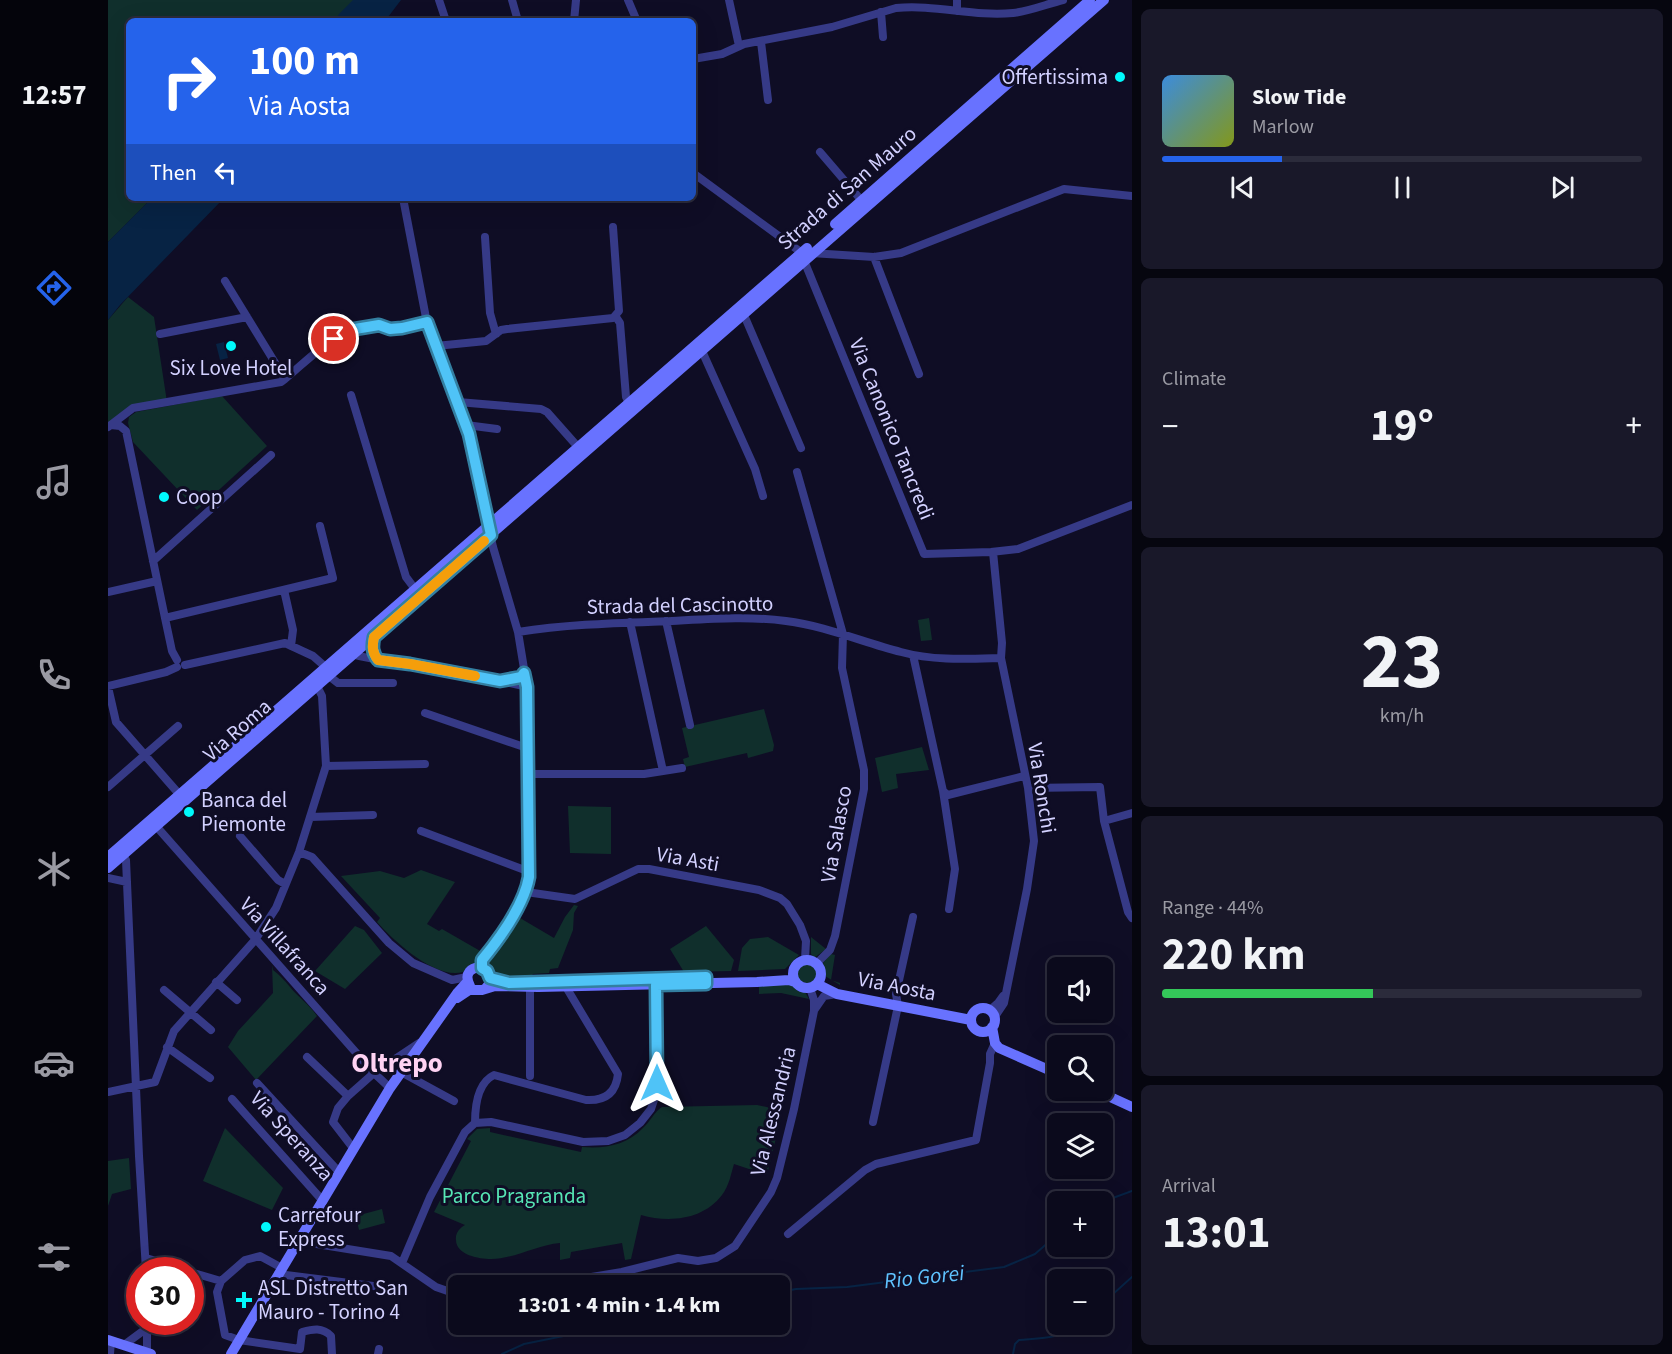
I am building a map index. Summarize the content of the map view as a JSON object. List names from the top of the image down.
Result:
{
  "streets": {
    "main road": [
      "Strada di San Mauro",
      "Via Roma",
      "Via Aosta",
      "Via Speranza"
    ],
    "street": [
      "Via Canonico Tancredi",
      "Strada del Cascinotto",
      "Via Ronchi",
      "Via Salasco",
      "Via Asti",
      "Via Villafranca",
      "Via Alessandria"
    ]
  },
  "crossings": [
    ["Strada di San Mauro", "Via Canonico Tancredi"],
    ["Strada di San Mauro", "Via Roma"],
    ["Strada del Cascinotto", "Via Ronchi"],
    ["Strada del Cascinotto", "Via Salasco"],
    ["Via Roma", "Via Villafranca"],
    ["Via Salasco", "Via Asti"],
    ["Via Salasco", "Via Aosta"],
    ["Via Salasco", "Via Alessandria"],
    ["Via Asti", "Via Aosta"],
    ["Via Asti", "Via Alessandria"],
    ["Via Villafranca", "Via Speranza"],
    ["Via Aosta", "Via Alessandria"]
  ],
  "districts": ["Oltrepo"],
  "water": ["Rio Gorei"],
  "parks": ["Parco Pragranda"],
  "places": {
    "other": [
      "Offertissima",
      "Six Love Hotel",
      "Coop",
      "Banca del Piemonte",
      "Carrefour Express"
    ],
    "health": ["ASL Distretto San Mauro - Torino 4"]
  },
  "page": {
    "tabs": "12:57",
    "turn": ["100 m", "Via Aosta"],
    "song": ["Slow Tide", "Marlow"],
    "then": "Then",
    "tile": [
      "Climate",
      ["23", "km/h"],
      ["Range · 44%", "220 km"],
      ["Arrival", "13:01"]
    ],
    "heat": ["−", "19°", "+"],
    "map_buttons": ["+", "−"],
    "limit": "30",
    "trip": "13:01 · 4 min · 1.4 km"
  }
}
